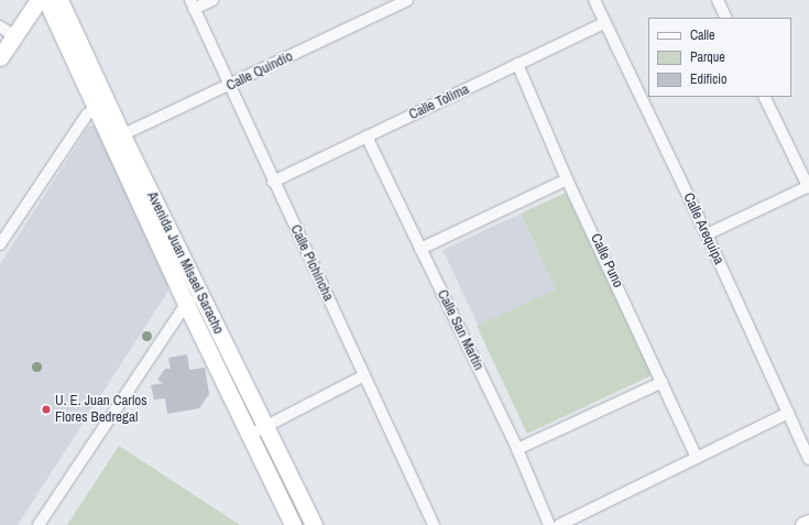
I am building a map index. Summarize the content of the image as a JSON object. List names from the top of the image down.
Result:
{
  "streets": {
    "street": [
      "Calle Quindío",
      "Calle Tolima",
      "Calle Arequipa",
      "Calle Puno",
      "Avenida Juan Misael Saracho",
      "Calle Pichincha",
      "Calle San Martín"
    ]
  },
  "crossings": [
    ["Calle Quindío", "Avenida Juan Misael Saracho"],
    ["Calle Quindío", "Calle Pichincha"],
    ["Calle Tolima", "Calle Arequipa"],
    ["Calle Tolima", "Calle Puno"],
    ["Calle Tolima", "Calle Pichincha"],
    ["Calle Tolima", "Calle San Martín"]
  ],
  "places": ["U. E. Juan Carlos Flores Bedregal"],
  "legend": ["Calle", "Parque", "Edificio"]
}
